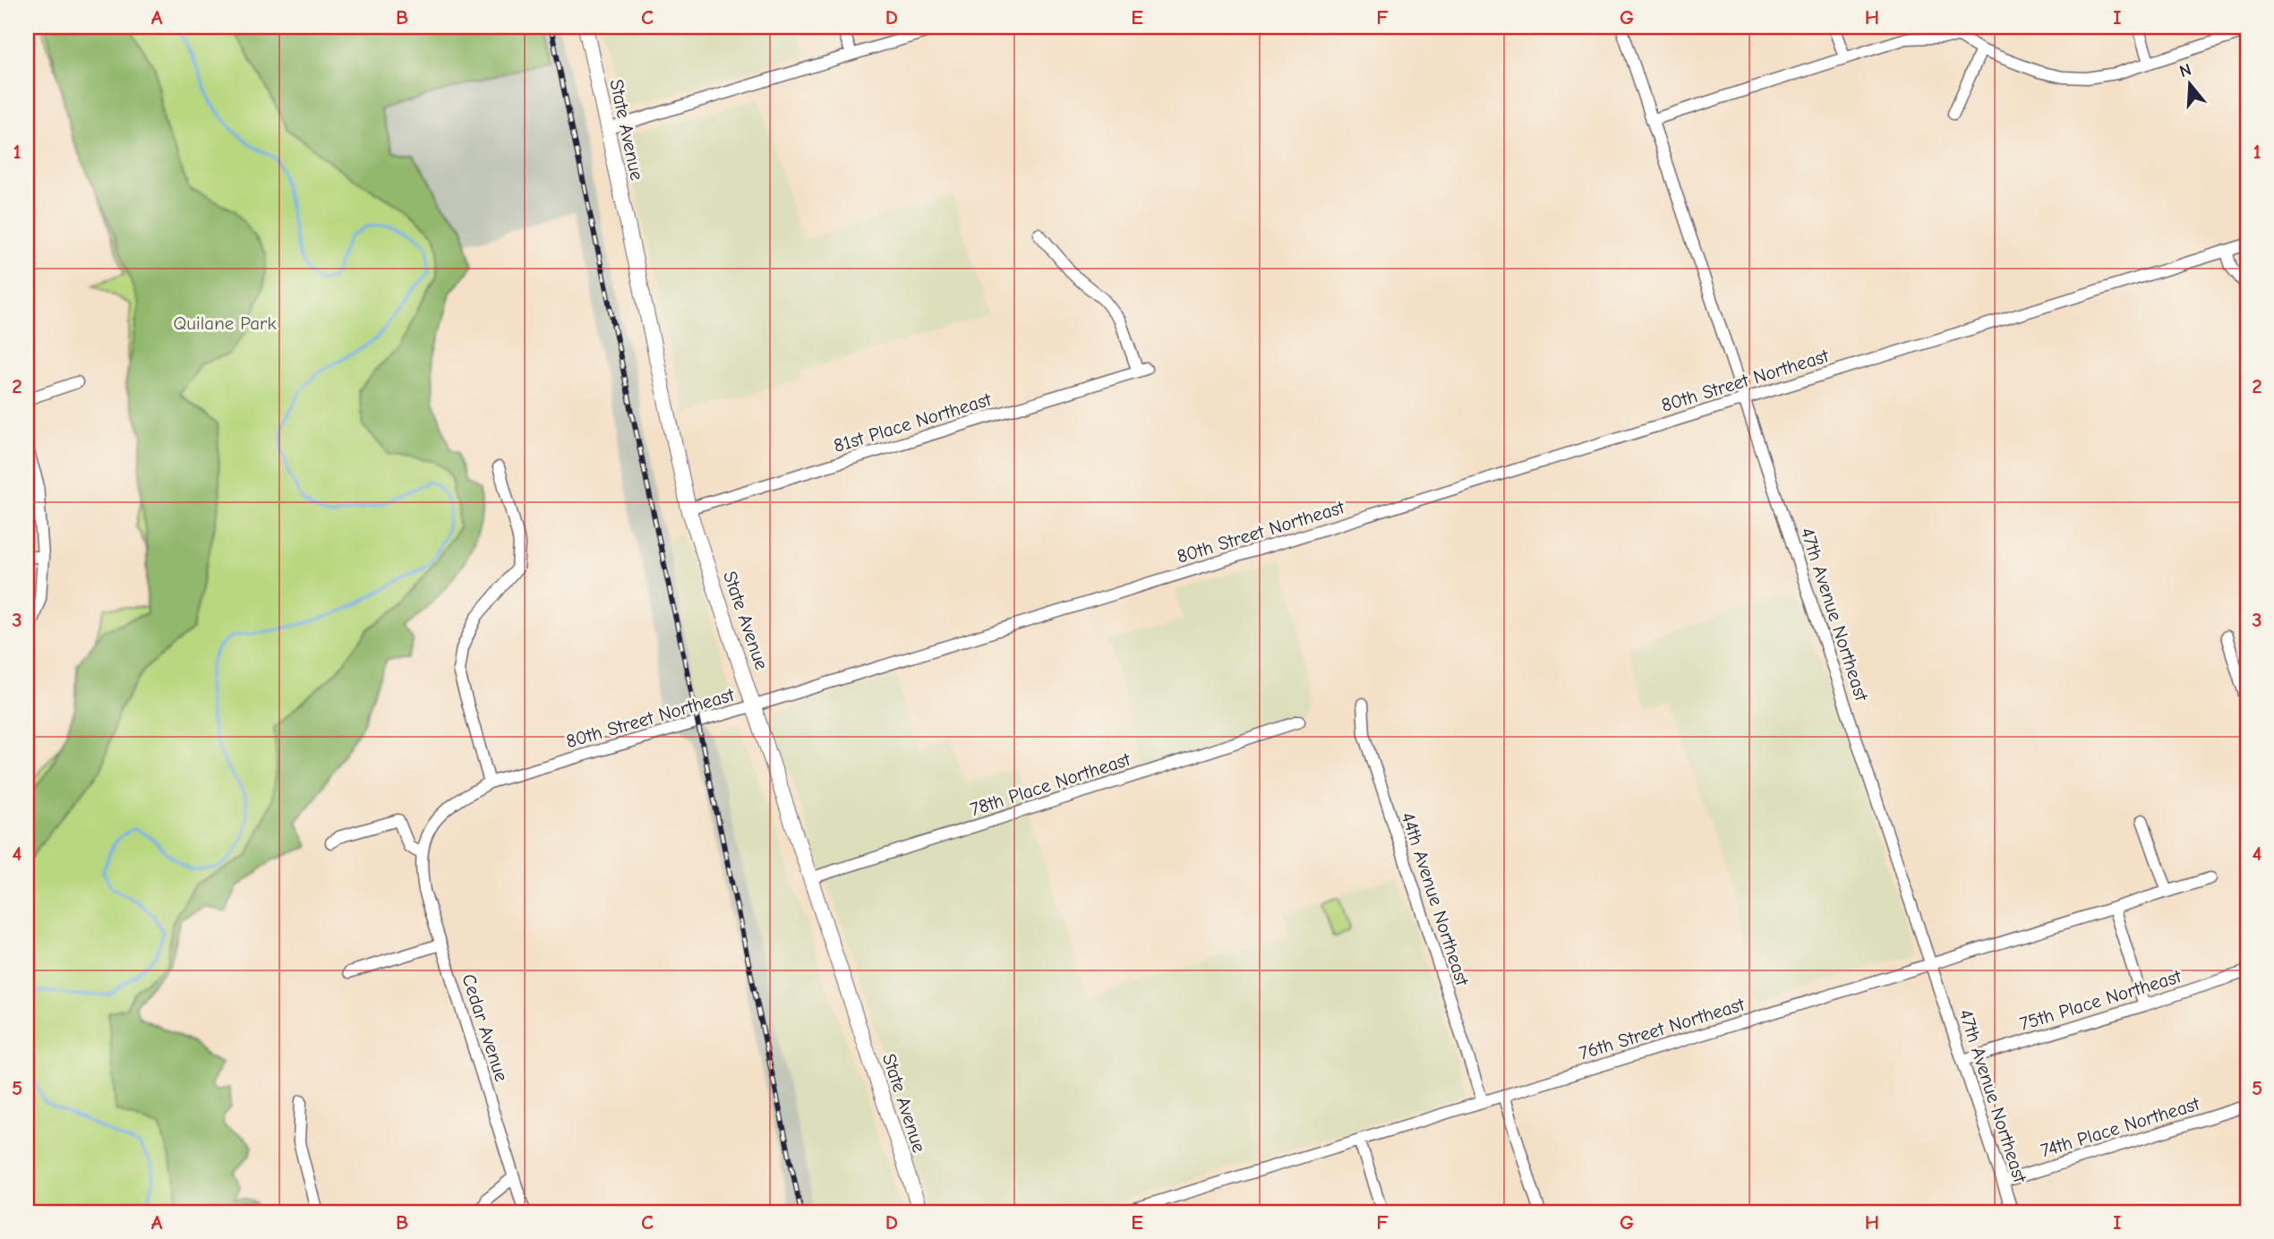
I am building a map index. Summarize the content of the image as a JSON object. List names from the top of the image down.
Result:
{
  "streets": {
    "main road": ["State Avenue"],
    "street": [
      "80th Street Northeast",
      "81st Place Northeast",
      "47th Avenue Northeast",
      "78th Place Northeast",
      "44th Avenue Northeast",
      "75th Place Northeast",
      "Cedar Avenue",
      "76th Street Northeast",
      "74th Place Northeast"
    ]
  },
  "crossings": [
    ["State Avenue", "80th Street Northeast"],
    ["State Avenue", "81st Place Northeast"],
    ["State Avenue", "78th Place Northeast"],
    ["80th Street Northeast", "47th Avenue Northeast"],
    ["80th Street Northeast", "Cedar Avenue"],
    ["47th Avenue Northeast", "75th Place Northeast"],
    ["47th Avenue Northeast", "76th Street Northeast"],
    ["47th Avenue Northeast", "74th Place Northeast"],
    ["44th Avenue Northeast", "76th Street Northeast"]
  ],
  "parks": ["Quilane Park"],
  "north": "top",
  "grid": {
    "columns": [
      "A",
      "B",
      "C",
      "D",
      "E",
      "F",
      "G",
      "H",
      "I"
    ],
    "rows": [
      "1",
      "2",
      "3",
      "4",
      "5"
    ]
  }
}
